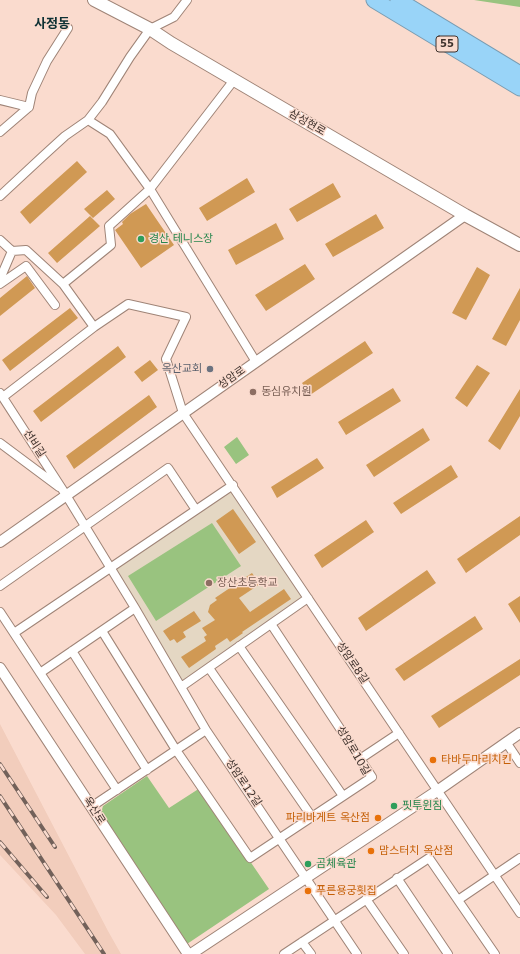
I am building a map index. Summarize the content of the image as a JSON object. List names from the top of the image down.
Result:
{
  "streets": {
    "highway": ["55"],
    "main road": ["삼성현로"],
    "street": [
      "성암로",
      "선비길",
      "성암로8길",
      "성암로10길",
      "성암로12길",
      "옥산로"
    ]
  },
  "crossings": [
    ["삼성현로", "성암로"],
    ["성암로", "선비길"],
    ["성암로", "성암로8길"],
    ["성암로", "성암로12길"],
    ["선비길", "성암로12길"],
    ["성암로10길", "성암로12길"]
  ],
  "districts": ["사정동"],
  "places": [
    "경산 테니스장",
    "옥산교회",
    "동심유치원",
    "장산초등학교",
    "타바두마리치킨",
    "핏투윈짐",
    "파리바게트 옥산점",
    "맘스터치 옥산점",
    "곰체육관",
    "푸른용궁횟집"
  ]
}
